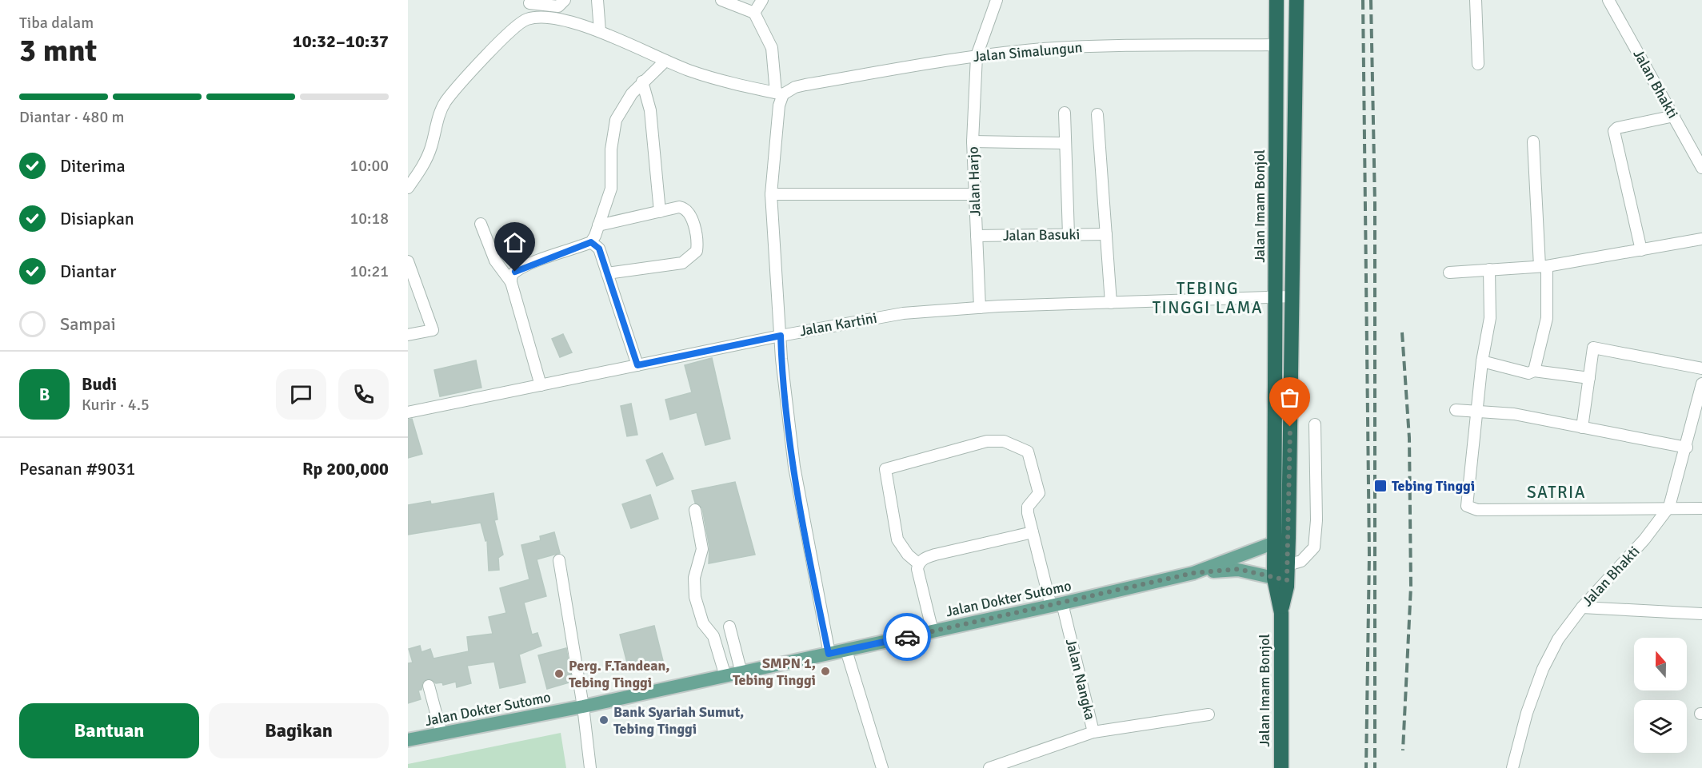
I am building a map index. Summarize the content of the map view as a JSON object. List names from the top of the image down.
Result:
{
  "streets": {
    "highway": ["Jalan Imam Bonjol"],
    "main road": ["Jalan Dokter Sutomo"],
    "street": [
      "Jalan Simalungun",
      "Jalan Bhakti",
      "Jalan Harjo",
      "Jalan Basuki",
      "Jalan Kartini",
      "Jalan Nangka"
    ]
  },
  "crossings": [
    ["Jalan Simalungun", "Jalan Harjo"],
    ["Jalan Simalungun", "Jalan Imam Bonjol"],
    ["Jalan Harjo", "Jalan Basuki"],
    ["Jalan Harjo", "Jalan Kartini"],
    ["Jalan Imam Bonjol", "Jalan Kartini"],
    ["Jalan Imam Bonjol", "Jalan Dokter Sutomo"],
    ["Jalan Dokter Sutomo", "Jalan Nangka"]
  ],
  "districts": ["TEBING TINGGI LAMA", "SATRIA"],
  "places": {
    "transit": ["Tebing Tinggi"],
    "other": ["SMPN 1, Tebing Tinggi", "Perg. F.Tandean, Tebing Tinggi", "Bank Syariah Sumut, Tebing Tinggi"]
  },
  "north": "top",
  "page": {
    "heading": ["3 mnt", "Tiba dalam", "10:32–10:37"],
    "panel": [
      "Budi",
      "Kurir · 4.5",
      "Pesanan #9031",
      "Rp 200,000"
    ],
    "bar": "Diantar · 480 m",
    "list": [
      ["Diterima", "10:00"],
      ["Disiapkan", "10:18"],
      ["Diantar", "10:21"],
      "Sampai"
    ],
    "round": "B",
    "buttons": ["Bantuan", "Bagikan"]
  }
}
